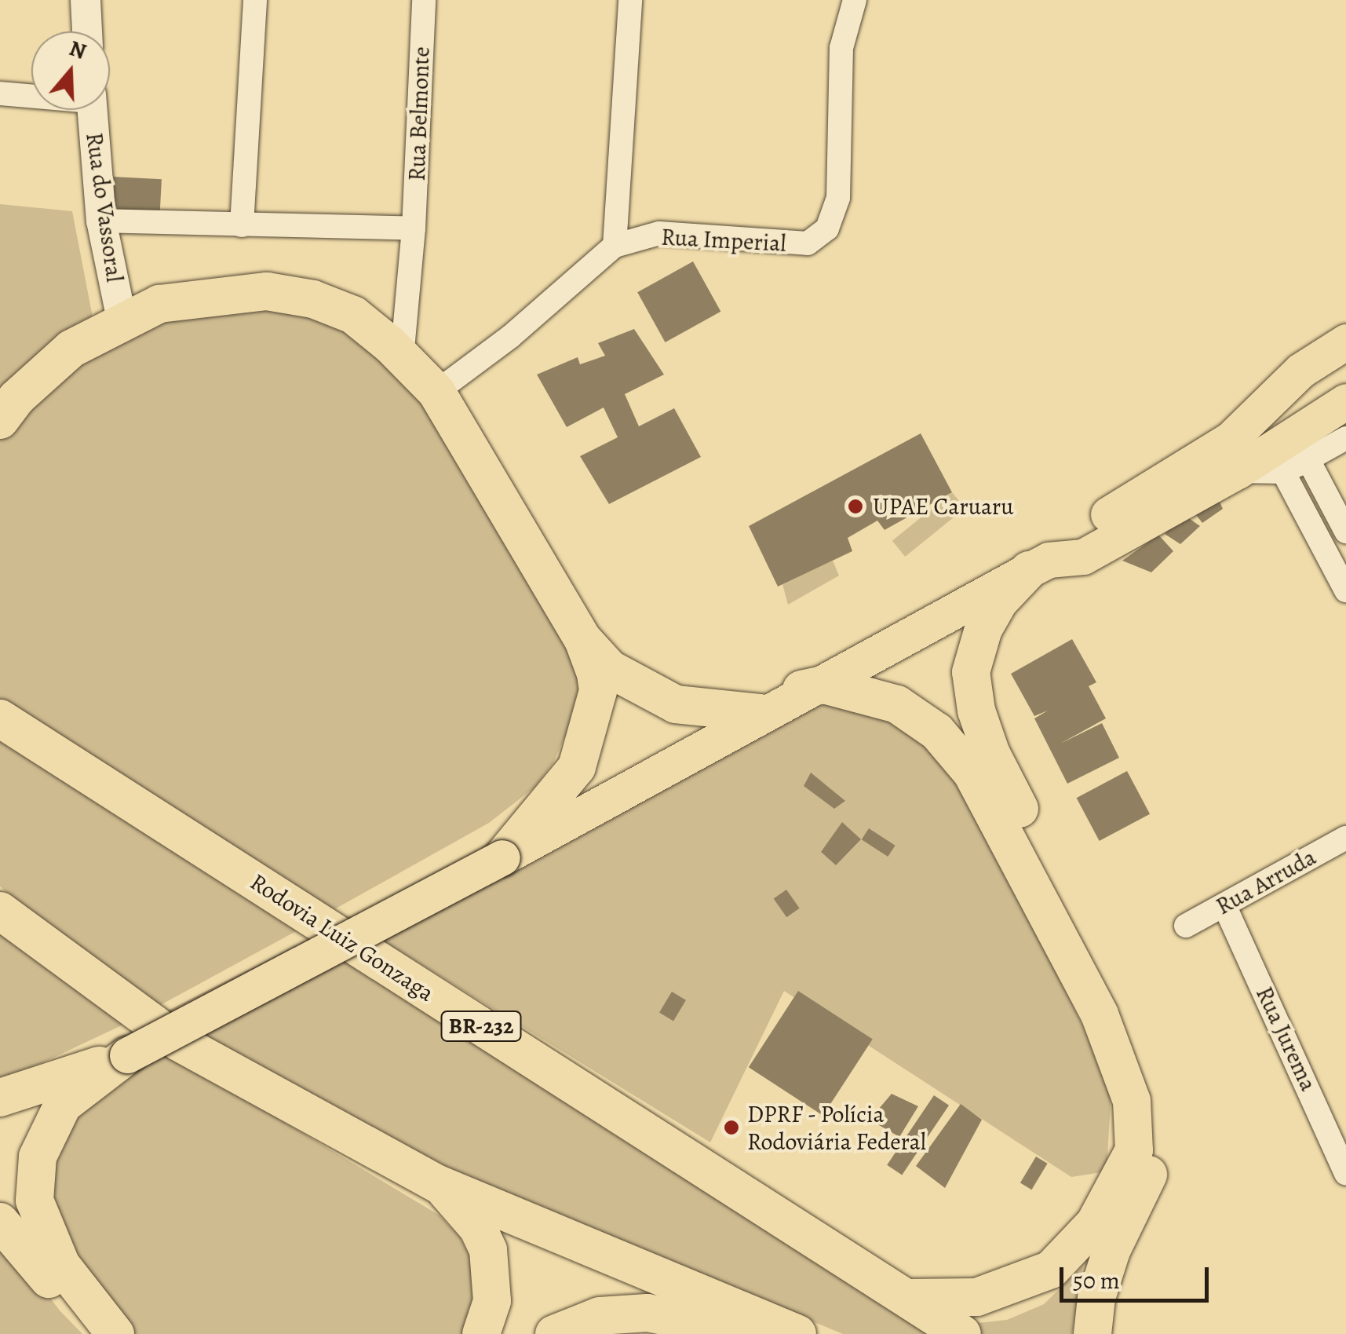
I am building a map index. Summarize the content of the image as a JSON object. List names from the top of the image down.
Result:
{
  "streets": {
    "highway": ["Rodovia Luiz Gonzaga", "BR-232"],
    "street": [
      "Rua Belmonte",
      "Rua do Vassoral",
      "Rua Imperial",
      "Rua Arruda",
      "Rua Jurema"
    ]
  },
  "crossings": [
    ["Rua Arruda", "Rua Jurema"]
  ],
  "places": ["UPAE Caruaru", "DPRF - Polícia Rodoviária Federal"],
  "scale_bar": "50 m",
  "north": "top"
}
